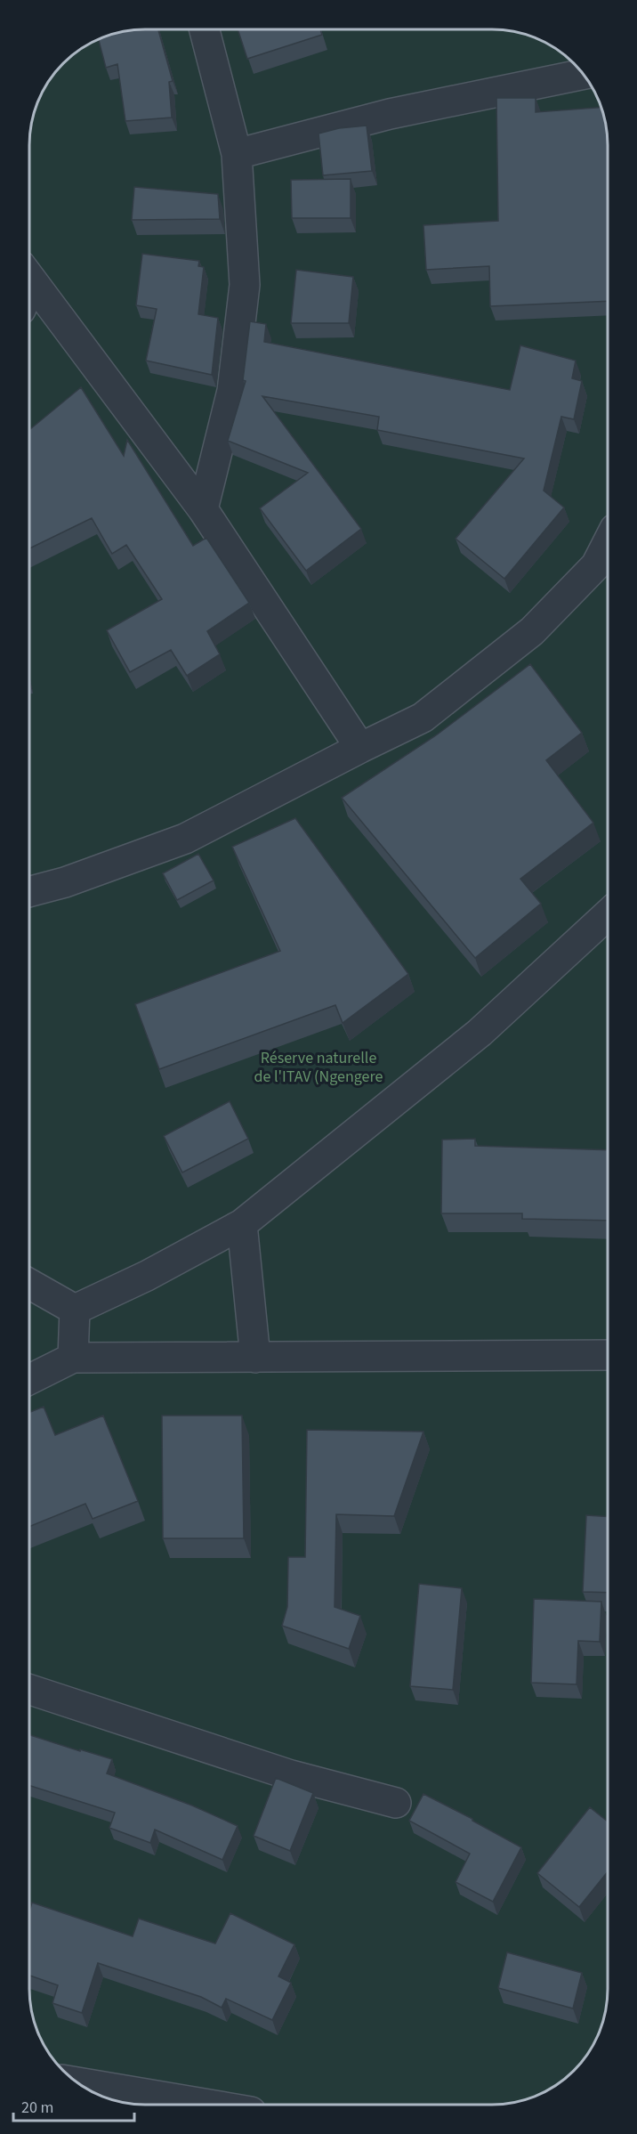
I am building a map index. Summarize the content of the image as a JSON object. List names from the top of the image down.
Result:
{
  "parks": ["Réserve naturelle de l'ITAV (Ngengere"],
  "scale_bar": "20 m"
}
